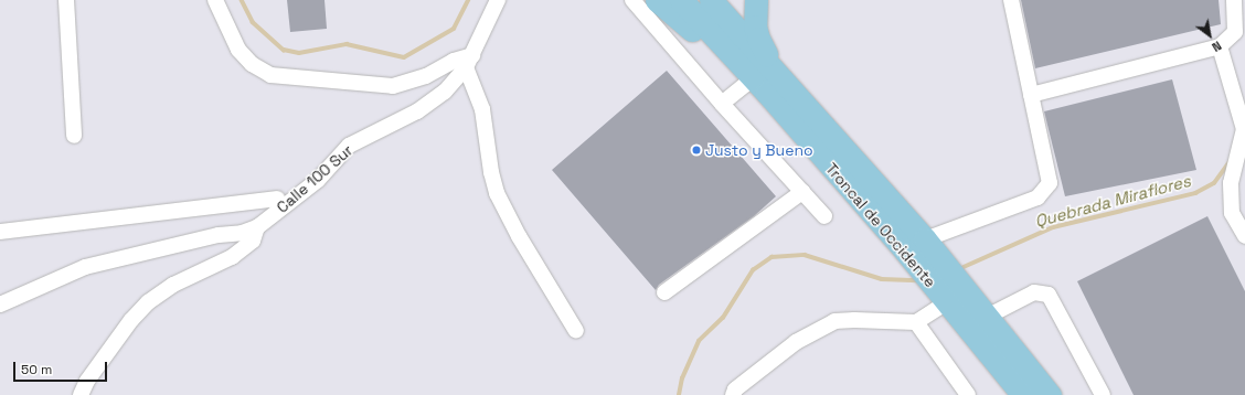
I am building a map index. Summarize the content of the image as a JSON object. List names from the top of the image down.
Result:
{
  "streets": {
    "highway": ["Troncal de Occidente"],
    "street": ["Calle 100 Sur"]
  },
  "water": ["Quebrada Miraflores"],
  "places": ["Justo y Bueno"],
  "scale_bar": "50 m",
  "north": "bottom right"
}
